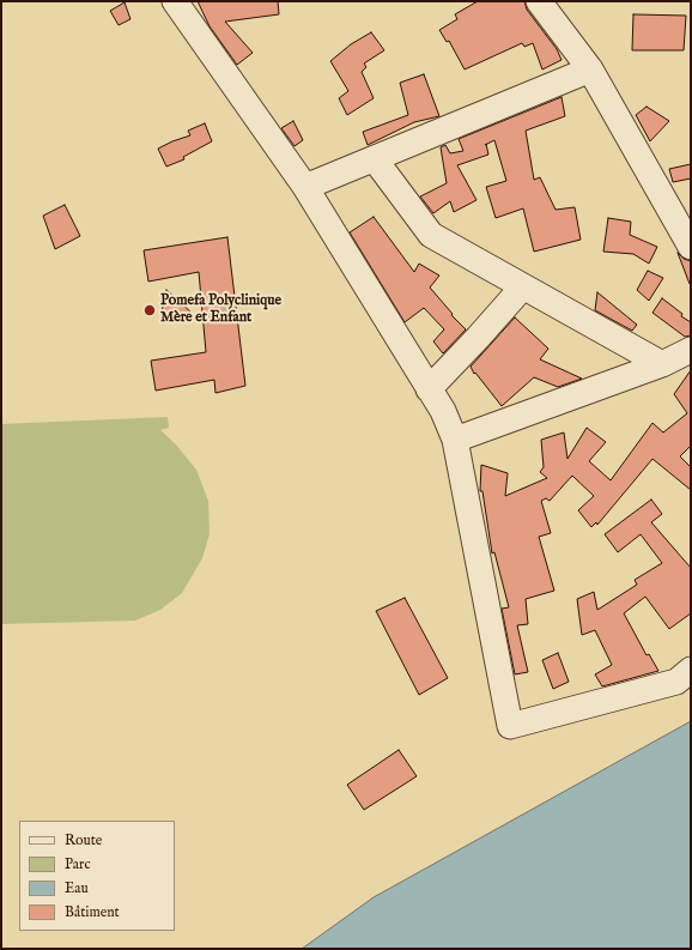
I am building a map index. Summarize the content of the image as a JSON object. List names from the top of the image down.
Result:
{
  "places": ["Pomefa Polyclinique Mère et Enfant"],
  "legend": [
    "Route",
    "Parc",
    "Eau",
    "Bâtiment"
  ]
}
